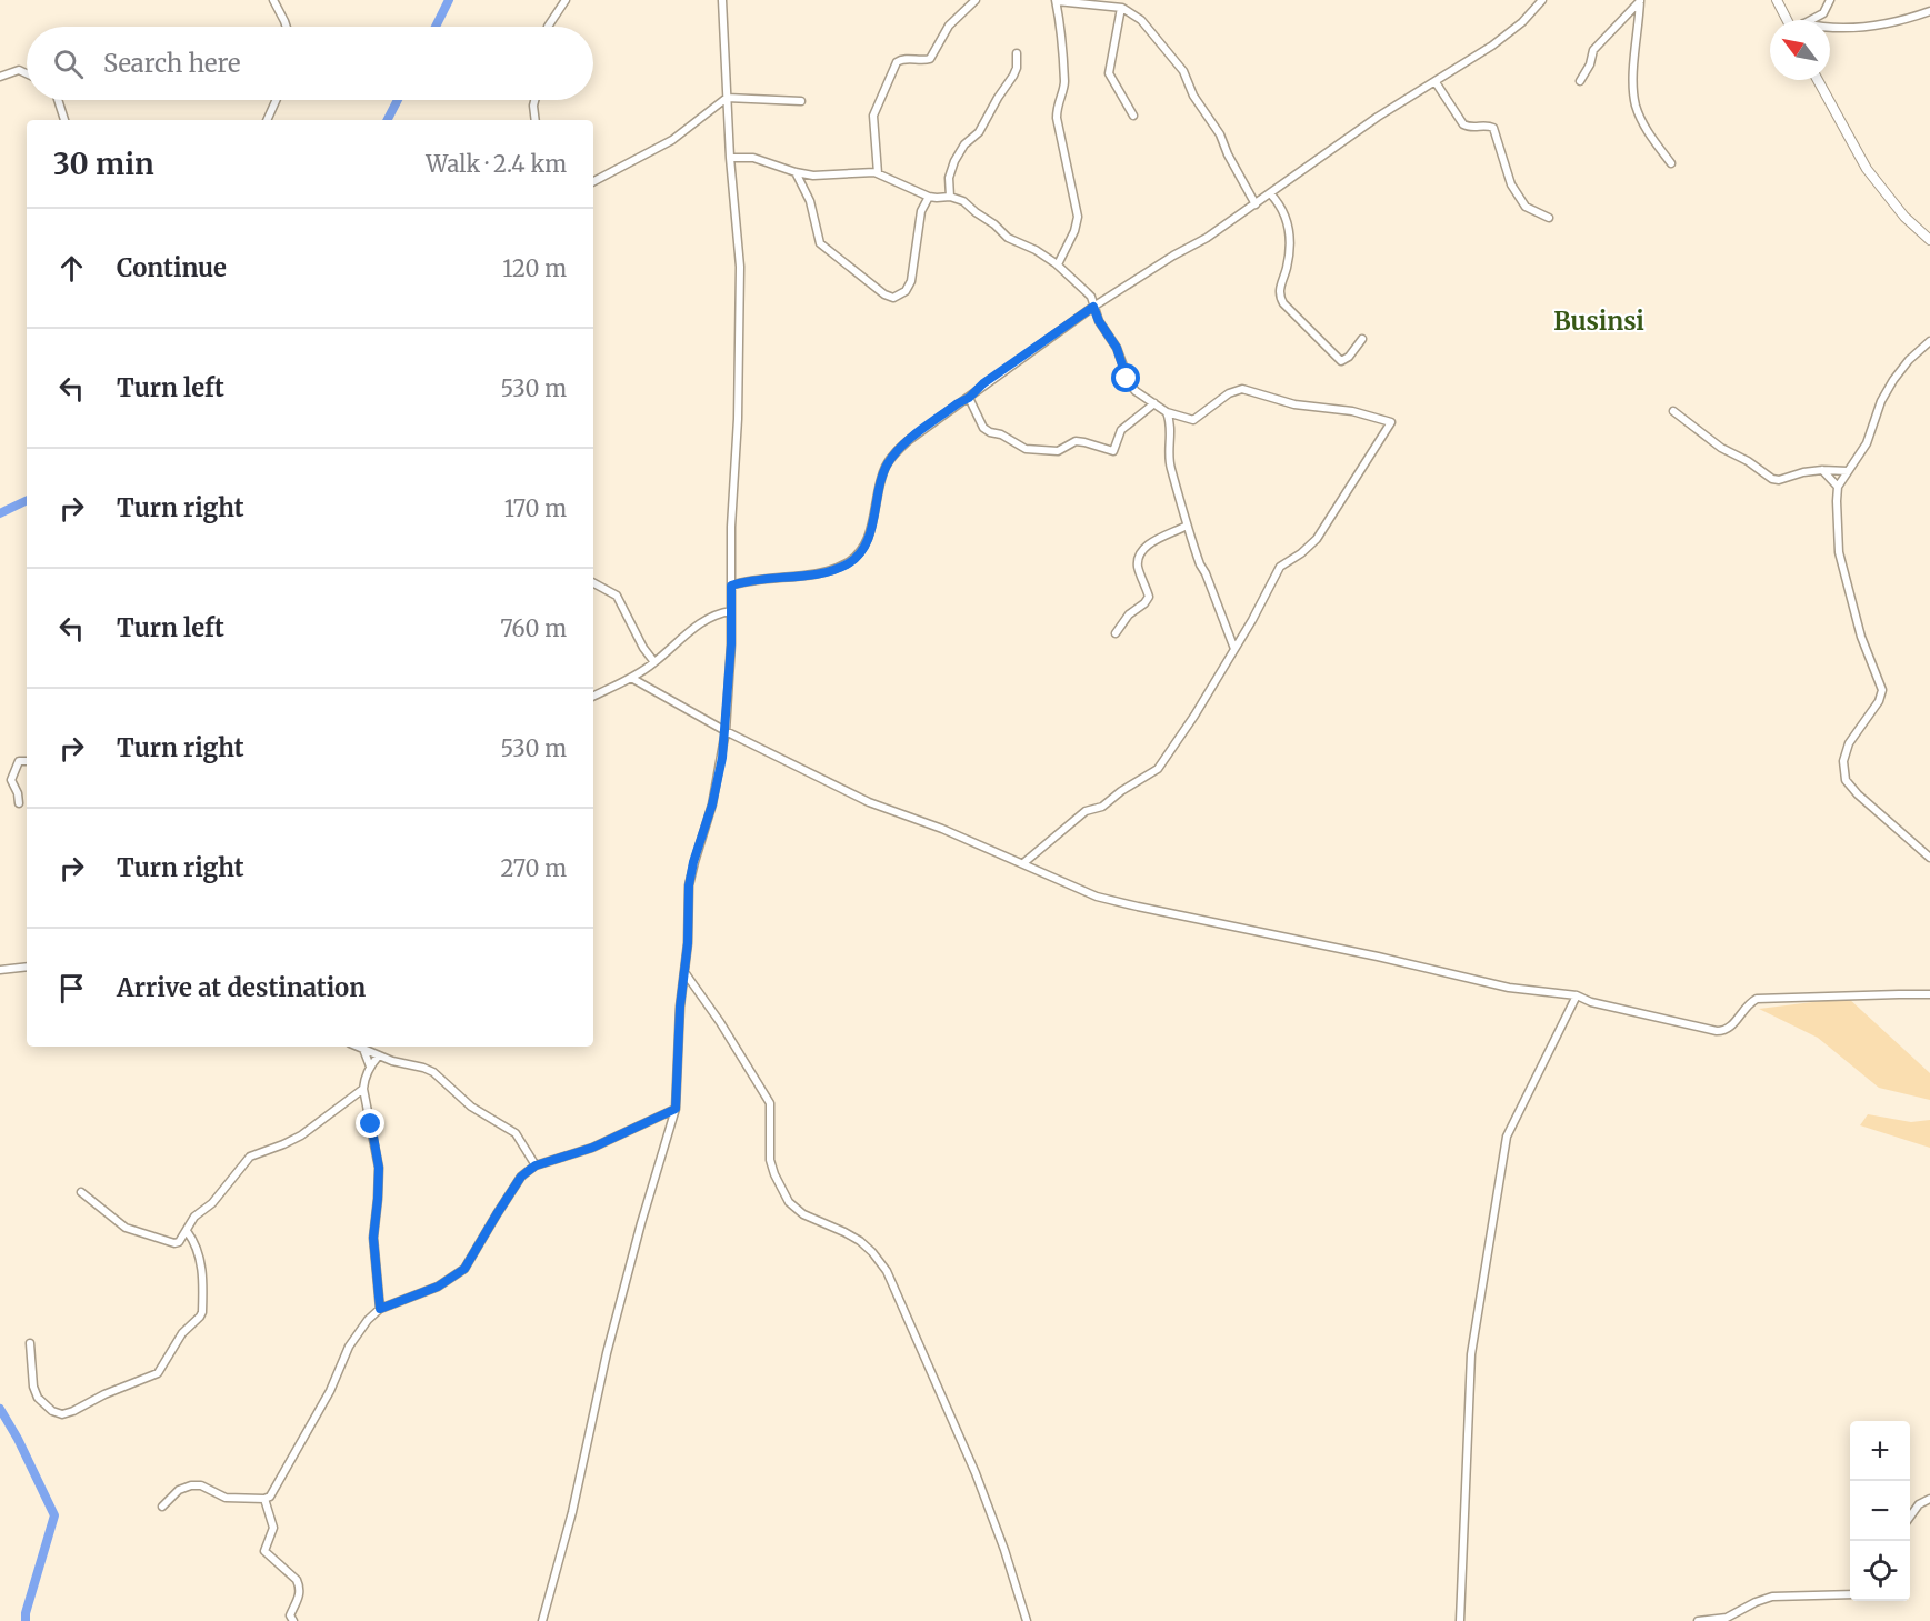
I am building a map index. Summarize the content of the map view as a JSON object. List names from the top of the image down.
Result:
{
  "districts": ["Businsi"],
  "north": "top left",
  "page": {
    "search": "Search here",
    "heading": ["30 min", "Walk · 2.4 km"],
    "list": [
      ["Continue", "120 m"],
      ["Turn left", "530 m"],
      ["Turn right", "170 m"],
      ["Turn left", "760 m"],
      ["Turn right", "530 m"],
      ["Turn right", "270 m"],
      "Arrive at destination"
    ],
    "map_buttons": ["+", "−"]
  }
}
